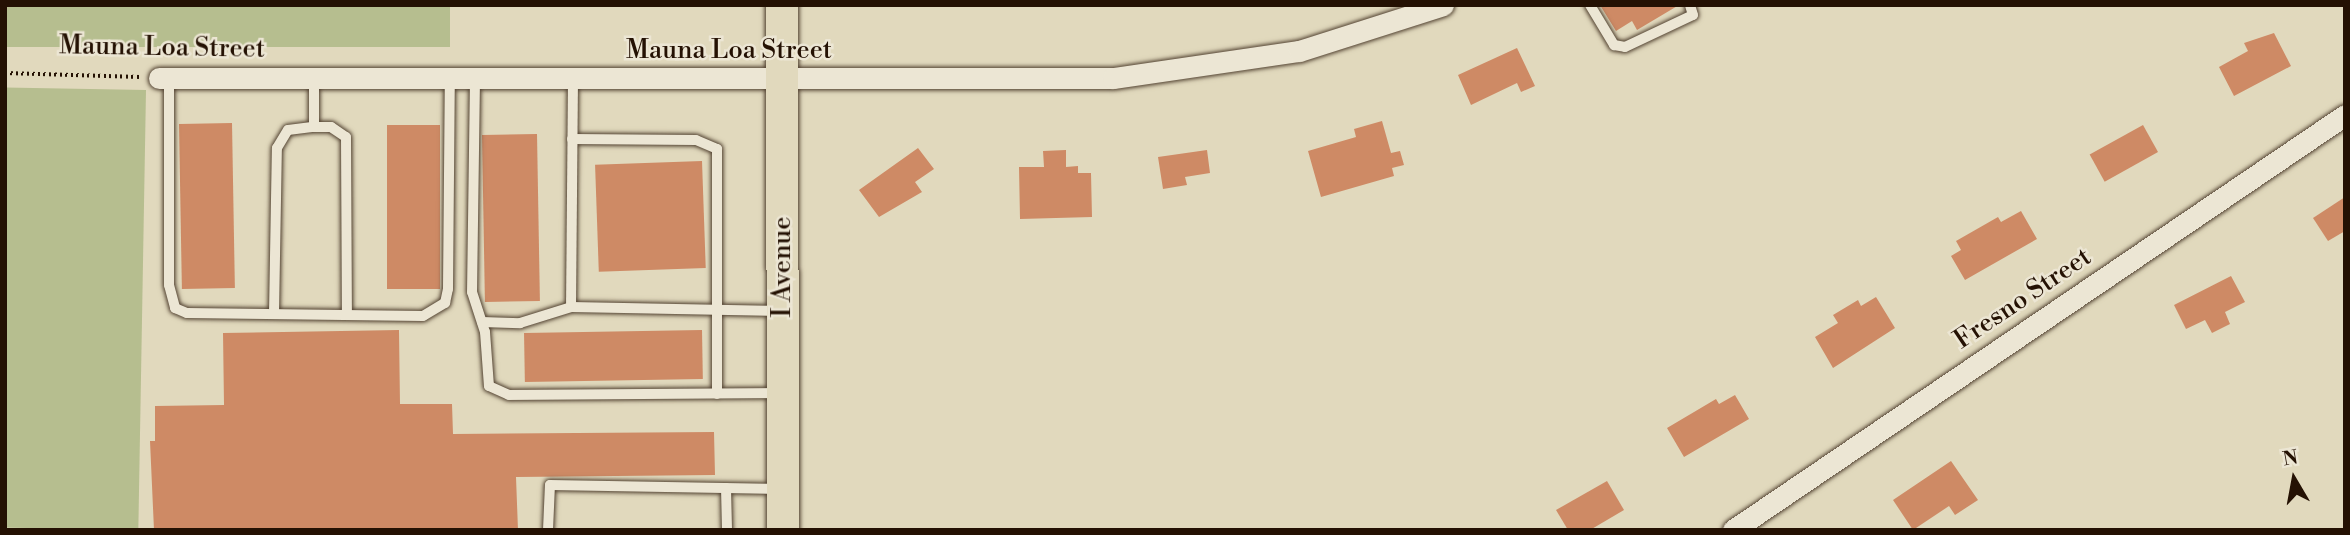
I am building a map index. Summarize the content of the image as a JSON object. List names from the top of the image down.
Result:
{
  "streets": {
    "main road": ["I Avenue"],
    "street": ["Mauna Loa Street", "Fresno Street"]
  },
  "crossings": [
    ["Mauna Loa Street", "I Avenue"]
  ],
  "north": "top"
}
